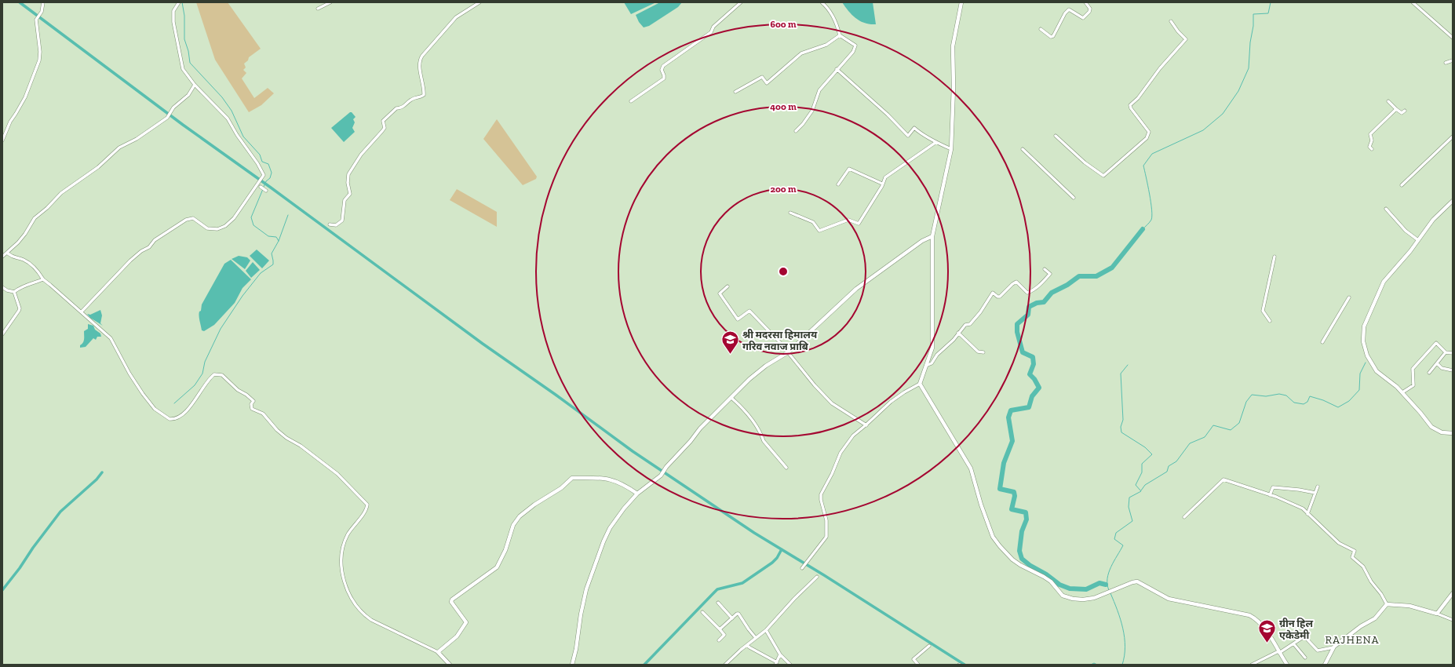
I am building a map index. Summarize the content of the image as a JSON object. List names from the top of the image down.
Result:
{
  "districts": ["RAJHENA"],
  "places": {
    "school or university": ["श्री मदरसा हिमालय गरिव नवाज प्राबि", "ग्रीन हिल एकेडेमी"]
  },
  "rings": ["600 m", "400 m", "200 m"]
}
